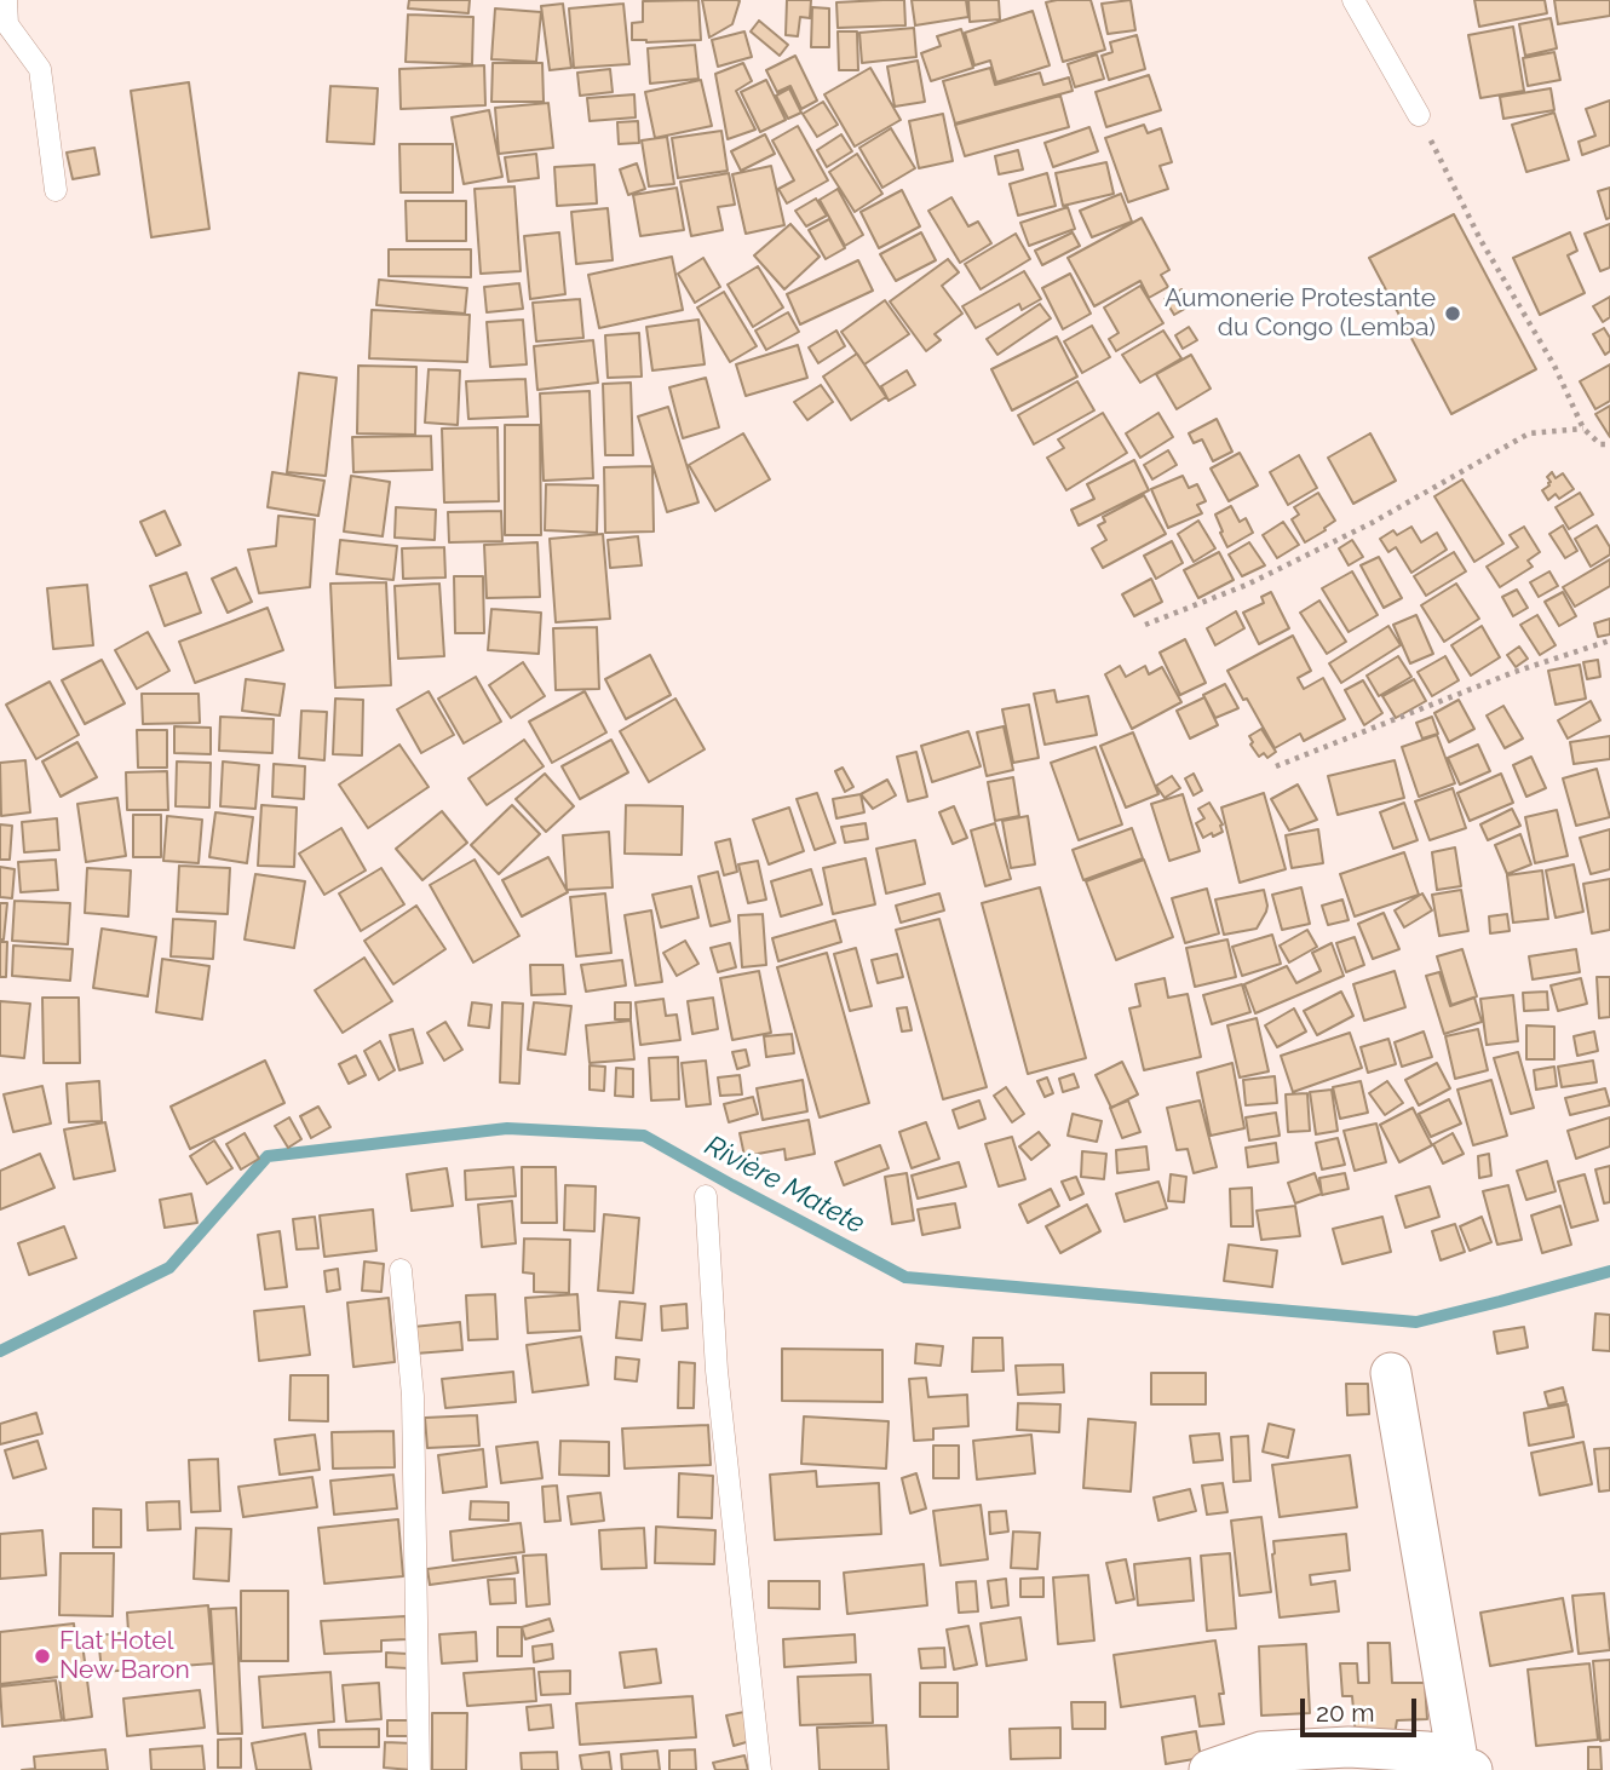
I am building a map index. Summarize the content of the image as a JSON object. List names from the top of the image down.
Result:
{
  "water": ["Rivière Matete"],
  "places": ["Aumonerie Protestante du Congo (Lemba)", "Flat Hotel New Baron"],
  "scale_bar": "20 m"
}
